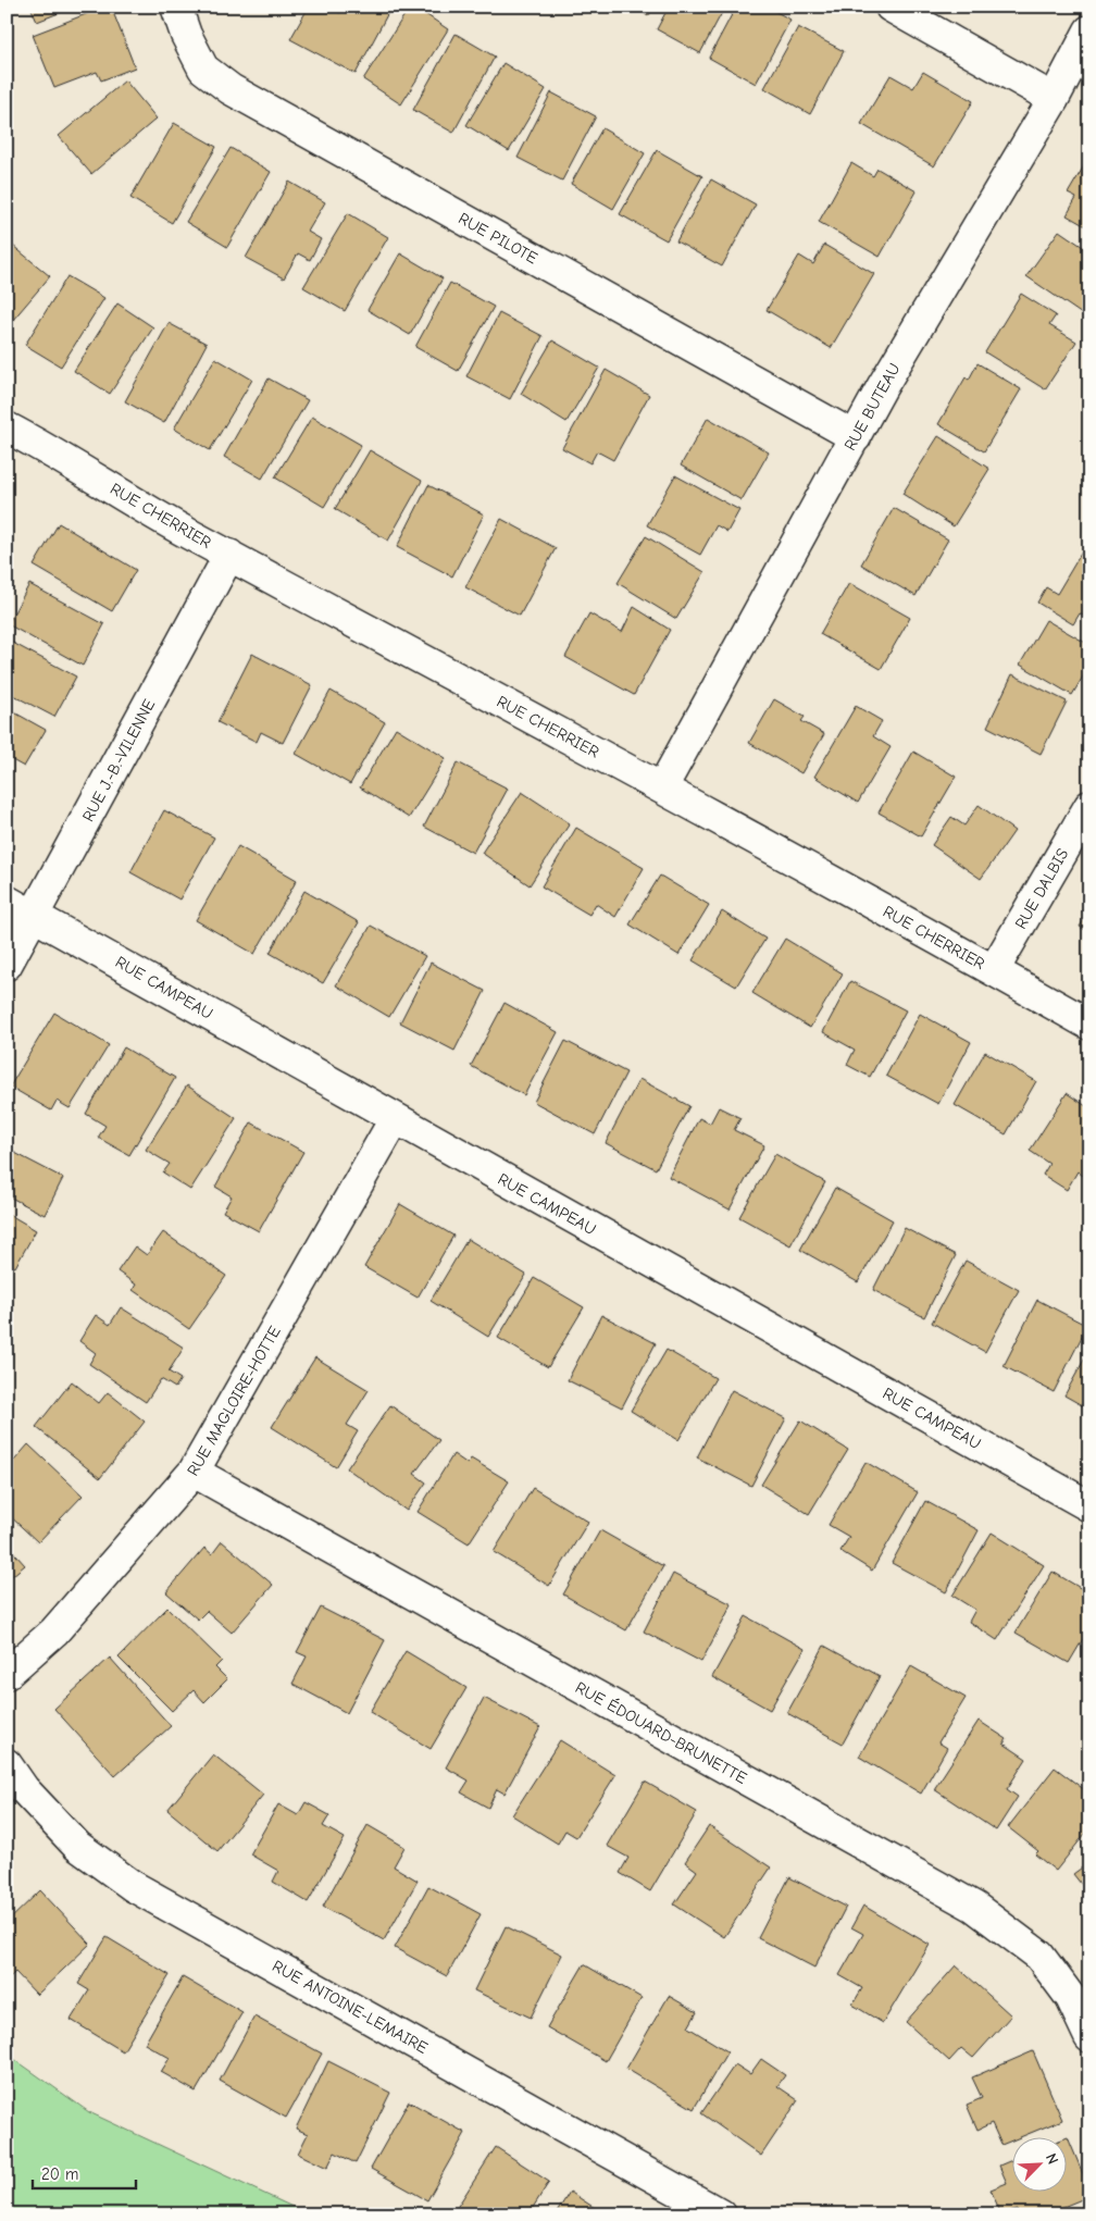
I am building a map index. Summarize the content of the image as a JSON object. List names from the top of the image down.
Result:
{
  "streets": {
    "street": [
      "RUE PILOTE",
      "RUE BUTEAU",
      "RUE CHERRIER",
      "RUE J.-B.-VILENNE",
      "RUE DALBIS",
      "RUE CAMPEAU",
      "RUE MAGLOIRE-HOTTE",
      "RUE ÉDOUARD-BRUNETTE",
      "RUE ANTOINE-LEMAIRE"
    ]
  },
  "crossings": [
    ["RUE PILOTE", "RUE BUTEAU"],
    ["RUE BUTEAU", "RUE CHERRIER"],
    ["RUE CHERRIER", "RUE J.-B.-VILENNE"],
    ["RUE CHERRIER", "RUE DALBIS"],
    ["RUE J.-B.-VILENNE", "RUE CAMPEAU"],
    ["RUE CAMPEAU", "RUE MAGLOIRE-HOTTE"],
    ["RUE MAGLOIRE-HOTTE", "RUE ÉDOUARD-BRUNETTE"]
  ],
  "scale_bar": "20 m",
  "north": "top right"
}
